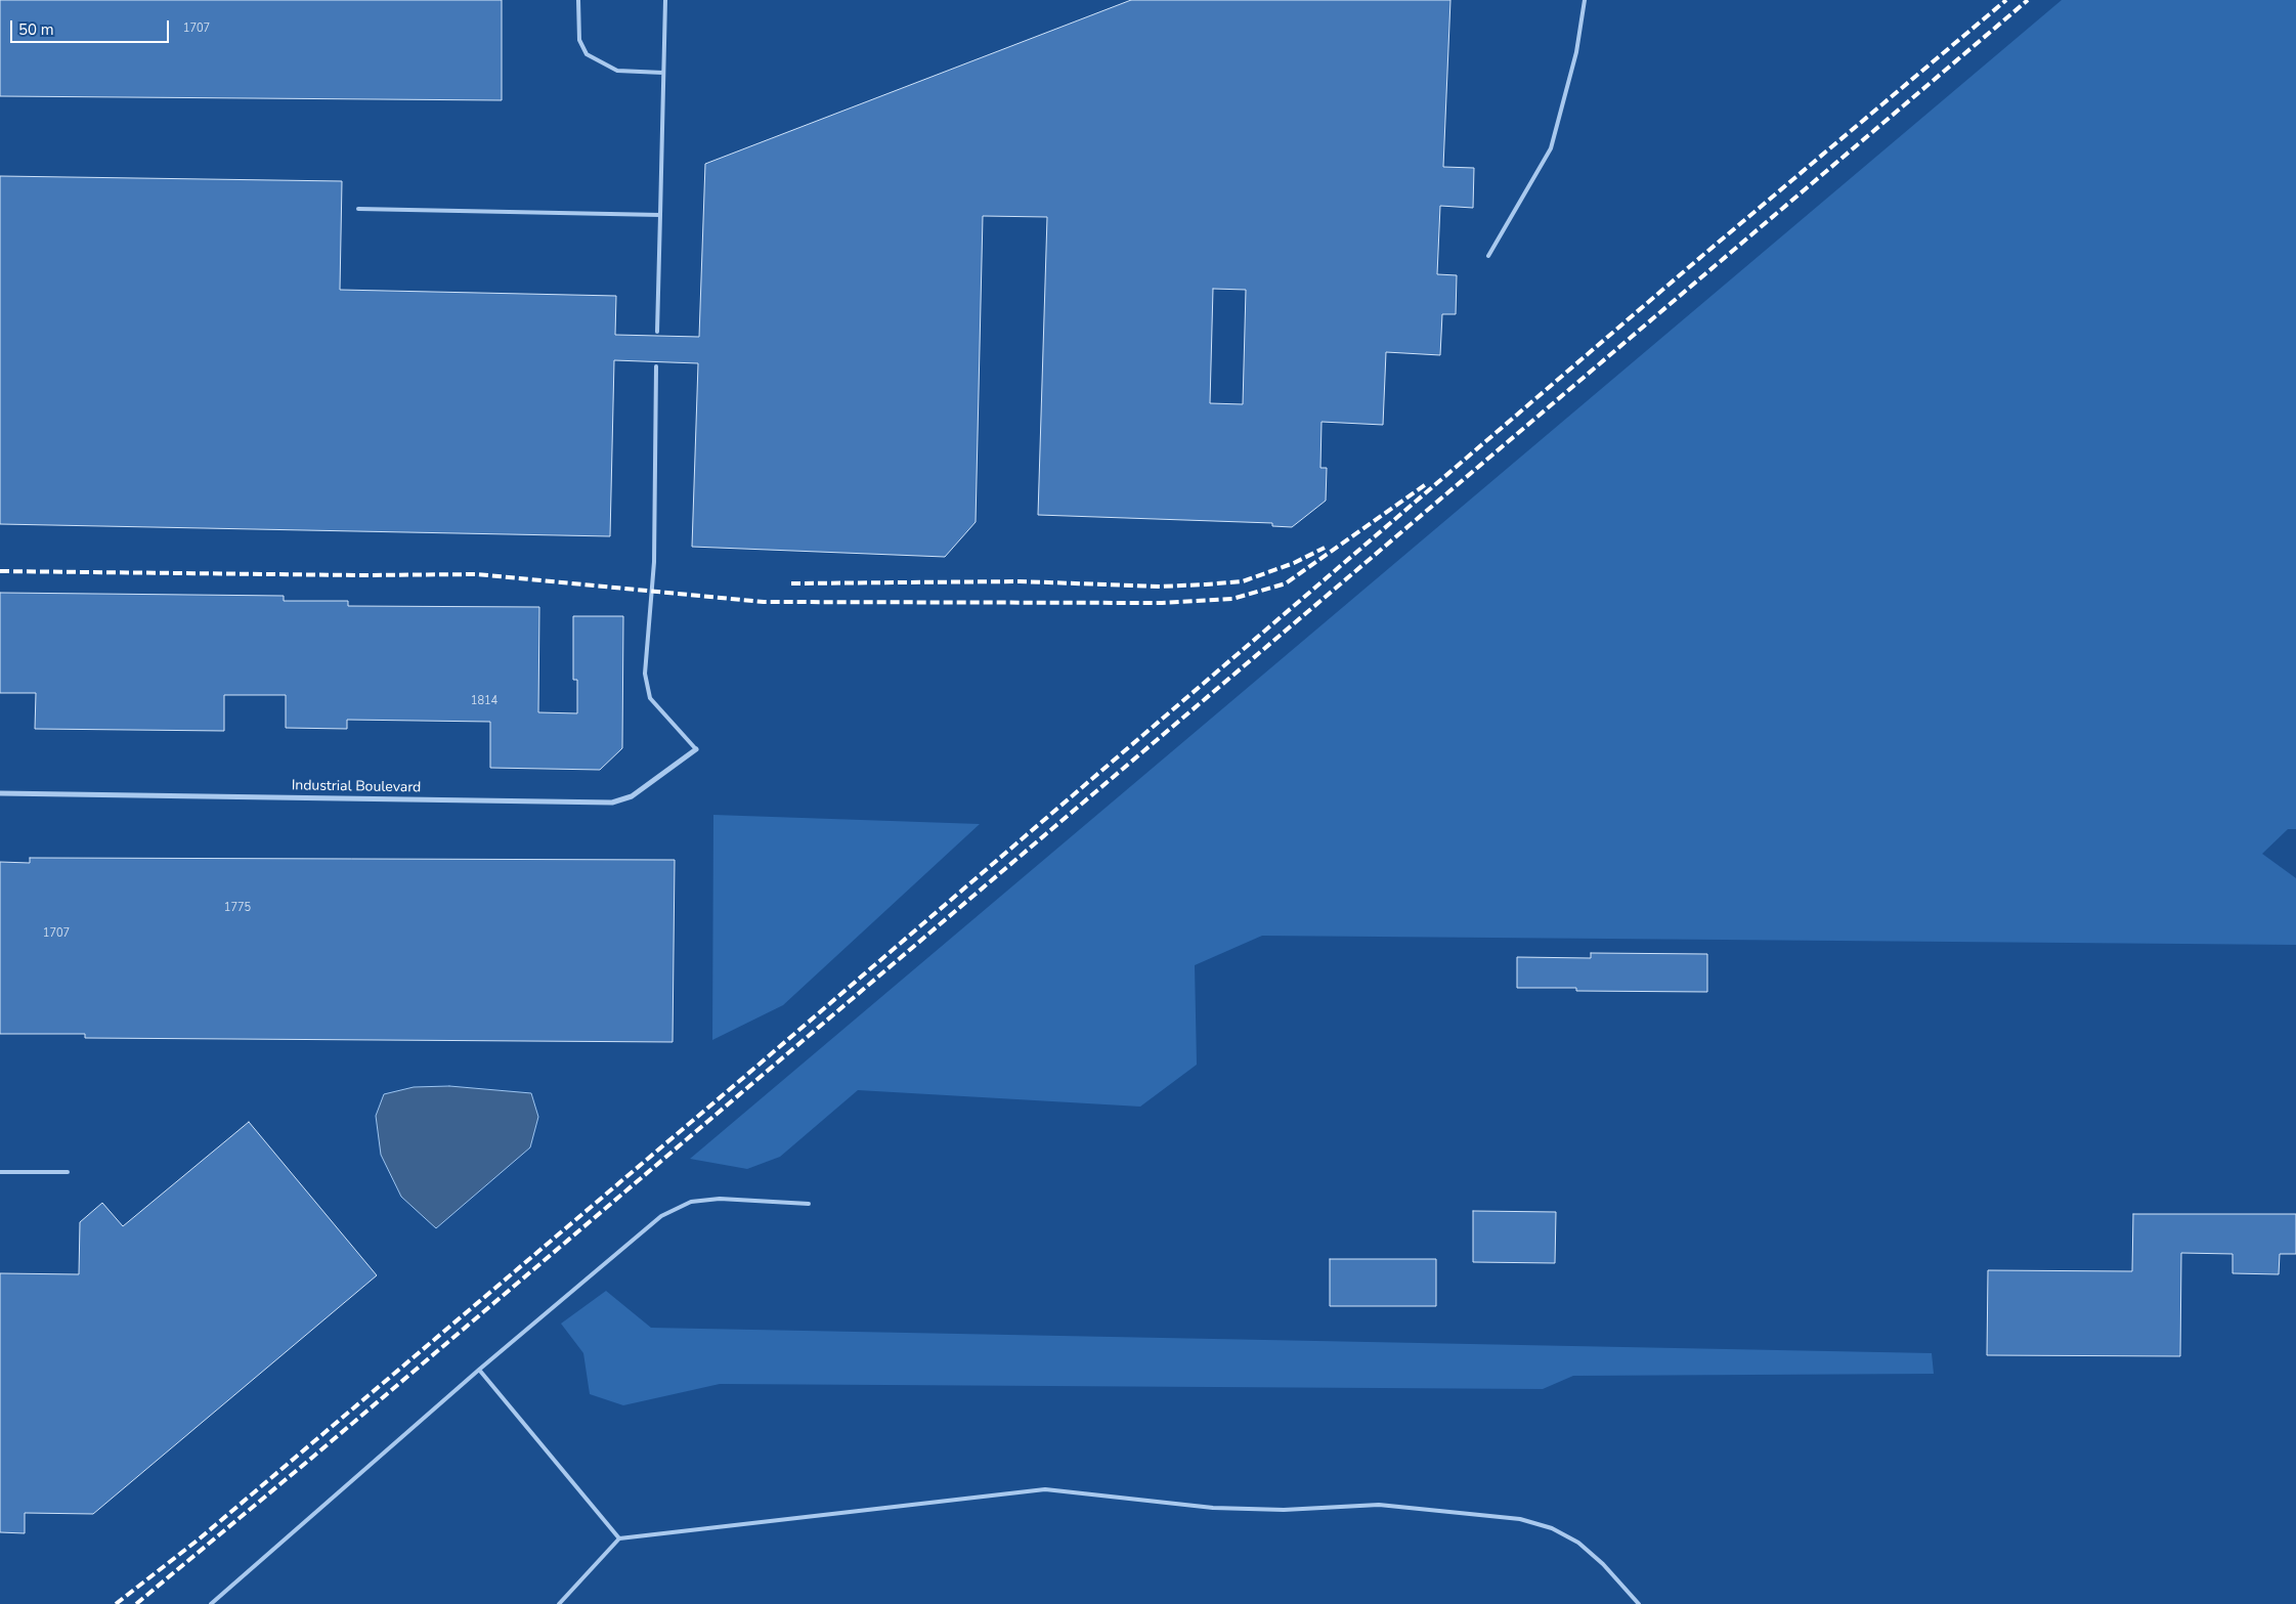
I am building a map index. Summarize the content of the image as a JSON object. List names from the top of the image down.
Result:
{
  "streets": {
    "street": ["Industrial Boulevard"]
  },
  "house_numbers": [
    "1707",
    "1814",
    "1775",
    "1707"
  ],
  "scale_bar": "50 m"
}
